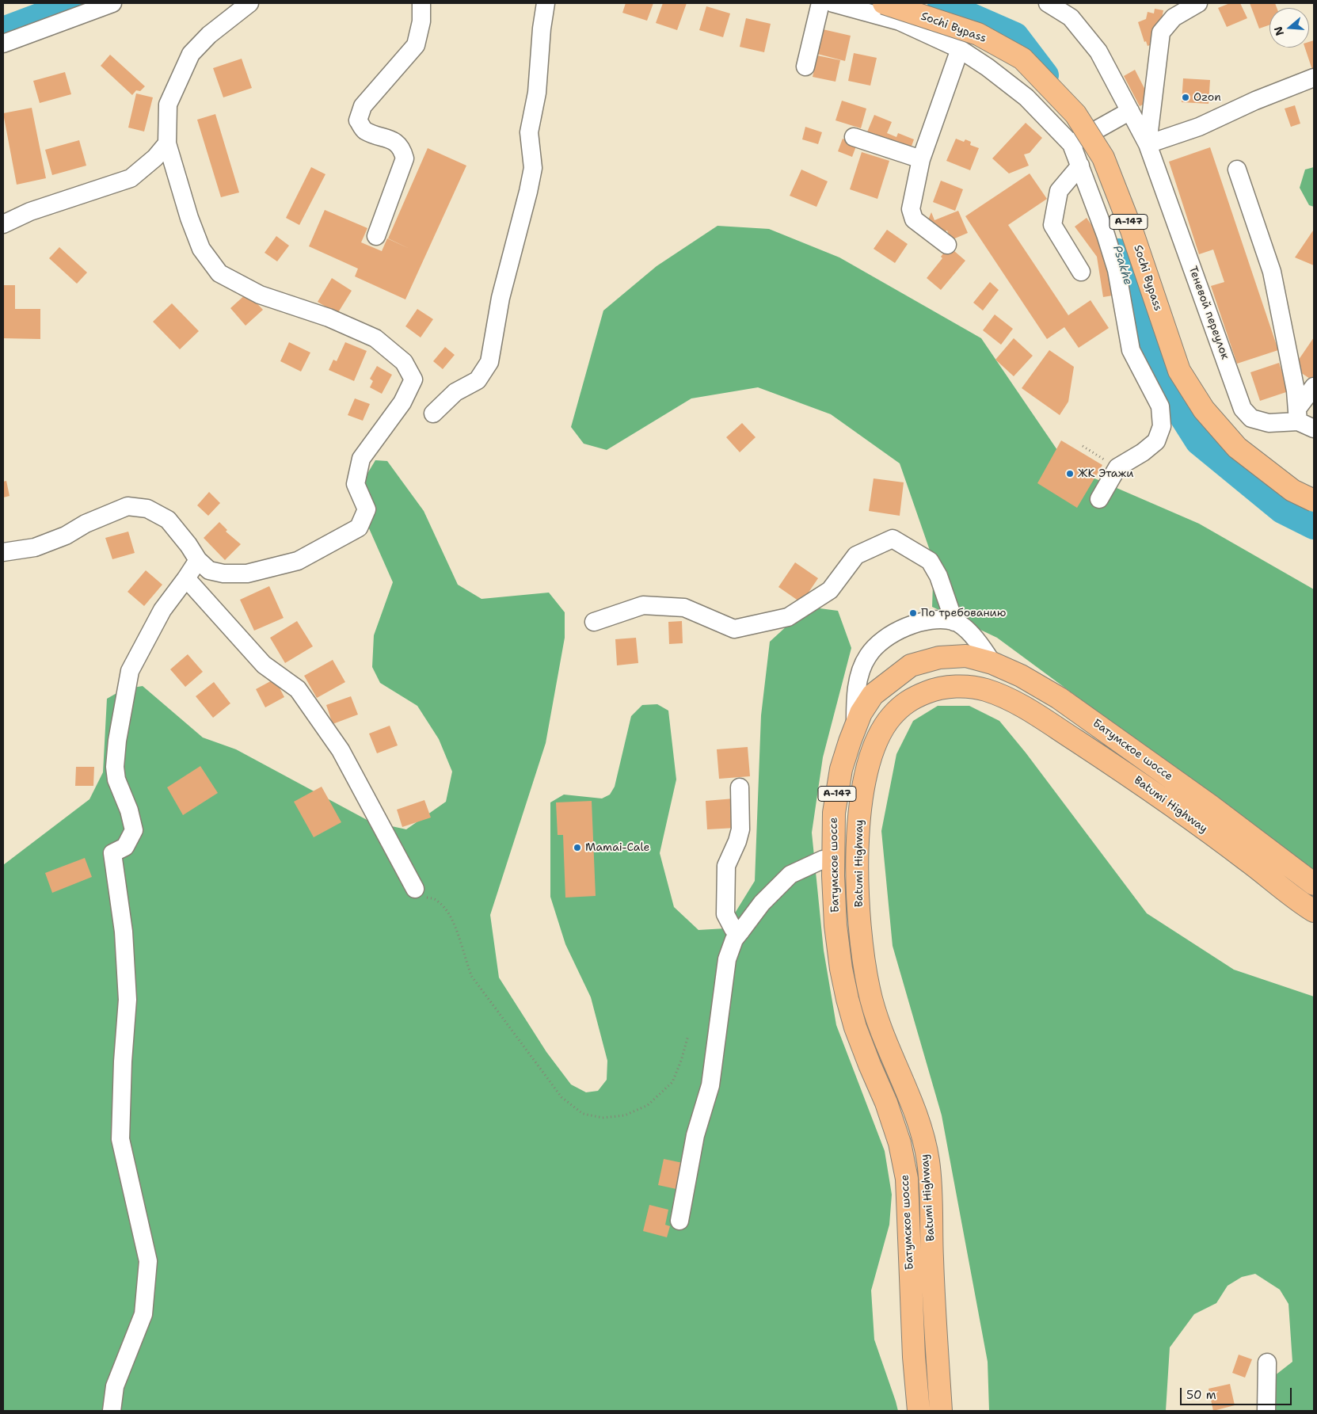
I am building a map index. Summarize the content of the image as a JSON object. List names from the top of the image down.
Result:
{
  "streets": {
    "highway": [
      "Sochi Bypass",
      "А-147",
      "Батумское шоссе",
      "Batumi Highway"
    ],
    "street": ["Теневой переулок"]
  },
  "water": ["Psakhe"],
  "places": [
    "Ozon",
    "ЖК Этажи",
    "По требованию",
    "Mamai-Cale"
  ],
  "scale_bar": "50 m",
  "north": "left"
}
